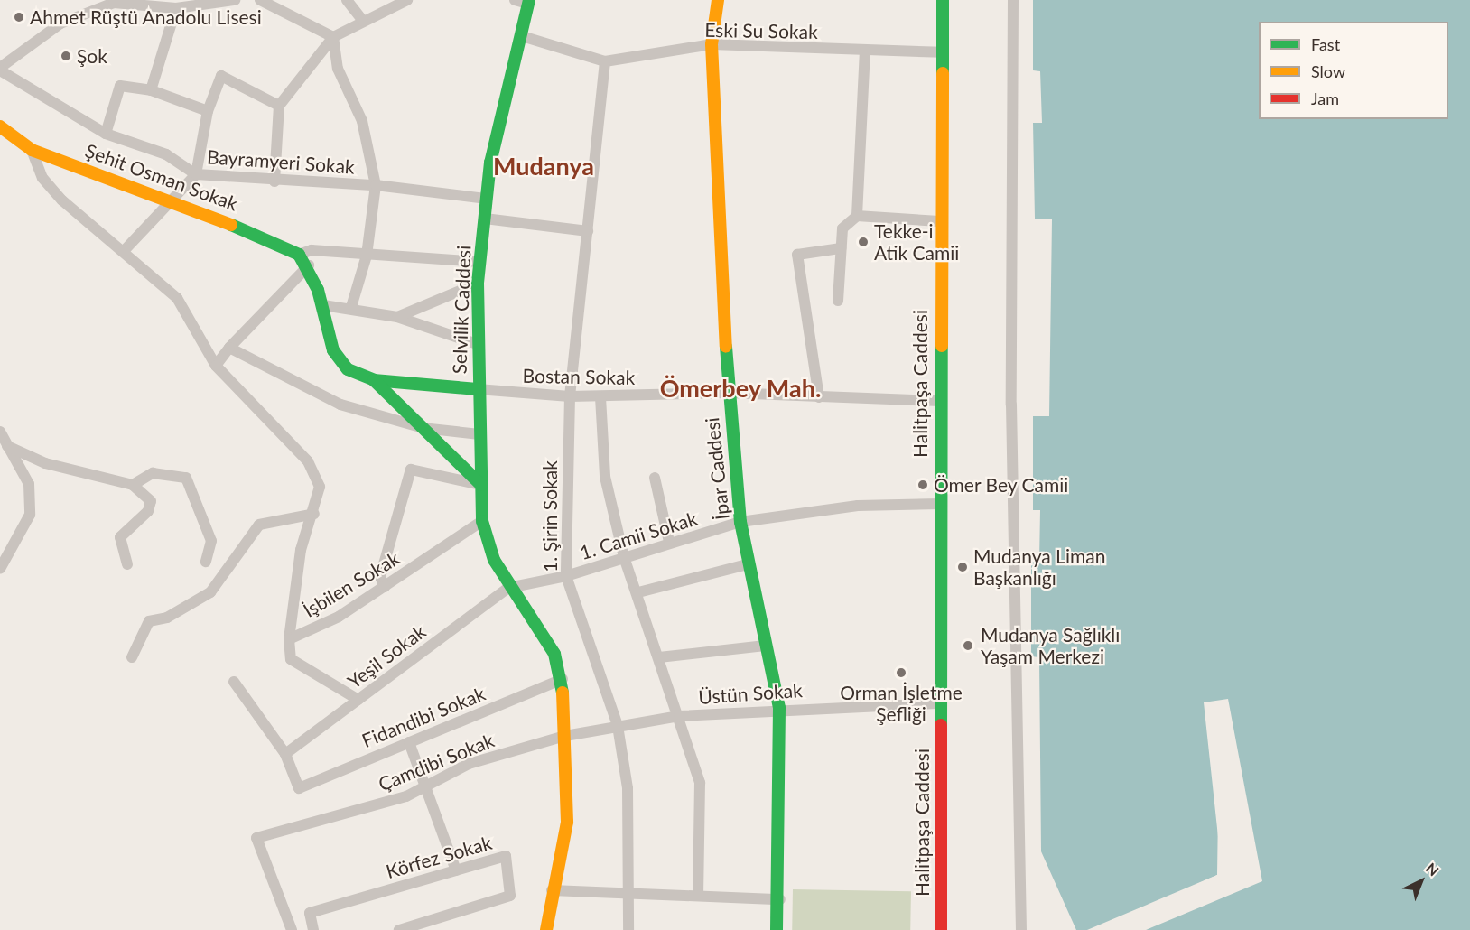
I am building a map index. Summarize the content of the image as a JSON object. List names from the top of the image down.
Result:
{
  "streets": {
    "main road": [
      "Şehit Osman Sokak",
      "Selvilik Caddesi",
      "Halitpaşa Caddesi",
      "İpar Caddesi"
    ],
    "street": [
      "Eski Su Sokak",
      "Bayramyeri Sokak",
      "Bostan Sokak",
      "1. Şirin Sokak",
      "1. Camii Sokak",
      "İşbilen Sokak",
      "Yeşil Sokak",
      "Üstün Sokak",
      "Fidandibi Sokak",
      "Çamdibi Sokak",
      "Körfez Sokak"
    ]
  },
  "crossings": [
    ["Eski Su Sokak", "Selvilik Caddesi"],
    ["Eski Su Sokak", "Halitpaşa Caddesi"],
    ["Eski Su Sokak", "İpar Caddesi"],
    ["Eski Su Sokak", "1. Şirin Sokak"],
    ["Bayramyeri Sokak", "Selvilik Caddesi"],
    ["Şehit Osman Sokak", "Selvilik Caddesi"],
    ["Şehit Osman Sokak", "Bostan Sokak"],
    ["Şehit Osman Sokak", "İşbilen Sokak"],
    ["Selvilik Caddesi", "Bostan Sokak"],
    ["Selvilik Caddesi", "1. Camii Sokak"],
    ["Selvilik Caddesi", "İşbilen Sokak"],
    ["Selvilik Caddesi", "Yeşil Sokak"],
    ["Selvilik Caddesi", "Üstün Sokak"],
    ["Selvilik Caddesi", "Fidandibi Sokak"],
    ["Selvilik Caddesi", "Çamdibi Sokak"],
    ["Bostan Sokak", "Halitpaşa Caddesi"],
    ["Bostan Sokak", "İpar Caddesi"],
    ["Bostan Sokak", "1. Şirin Sokak"],
    ["Halitpaşa Caddesi", "1. Camii Sokak"],
    ["Halitpaşa Caddesi", "Üstün Sokak"],
    ["İpar Caddesi", "1. Camii Sokak"],
    ["İpar Caddesi", "Üstün Sokak"],
    ["1. Şirin Sokak", "1. Camii Sokak"],
    ["1. Şirin Sokak", "Üstün Sokak"],
    ["1. Camii Sokak", "Yeşil Sokak"],
    ["Yeşil Sokak", "Fidandibi Sokak"],
    ["Üstün Sokak", "Çamdibi Sokak"]
  ],
  "districts": ["Mudanya", "Ömerbey Mah."],
  "places": [
    "Ahmet Rüştü Anadolu Lisesi",
    "Şok",
    "Tekke-i Atik Camii",
    "Ömer Bey Camii",
    "Mudanya Liman Başkanlığı",
    "Mudanya Sağlıklı Yaşam Merkezi",
    "Orman İşletme Şefliği"
  ],
  "legend": ["Fast", "Slow", "Jam"],
  "north": "top right"
}
